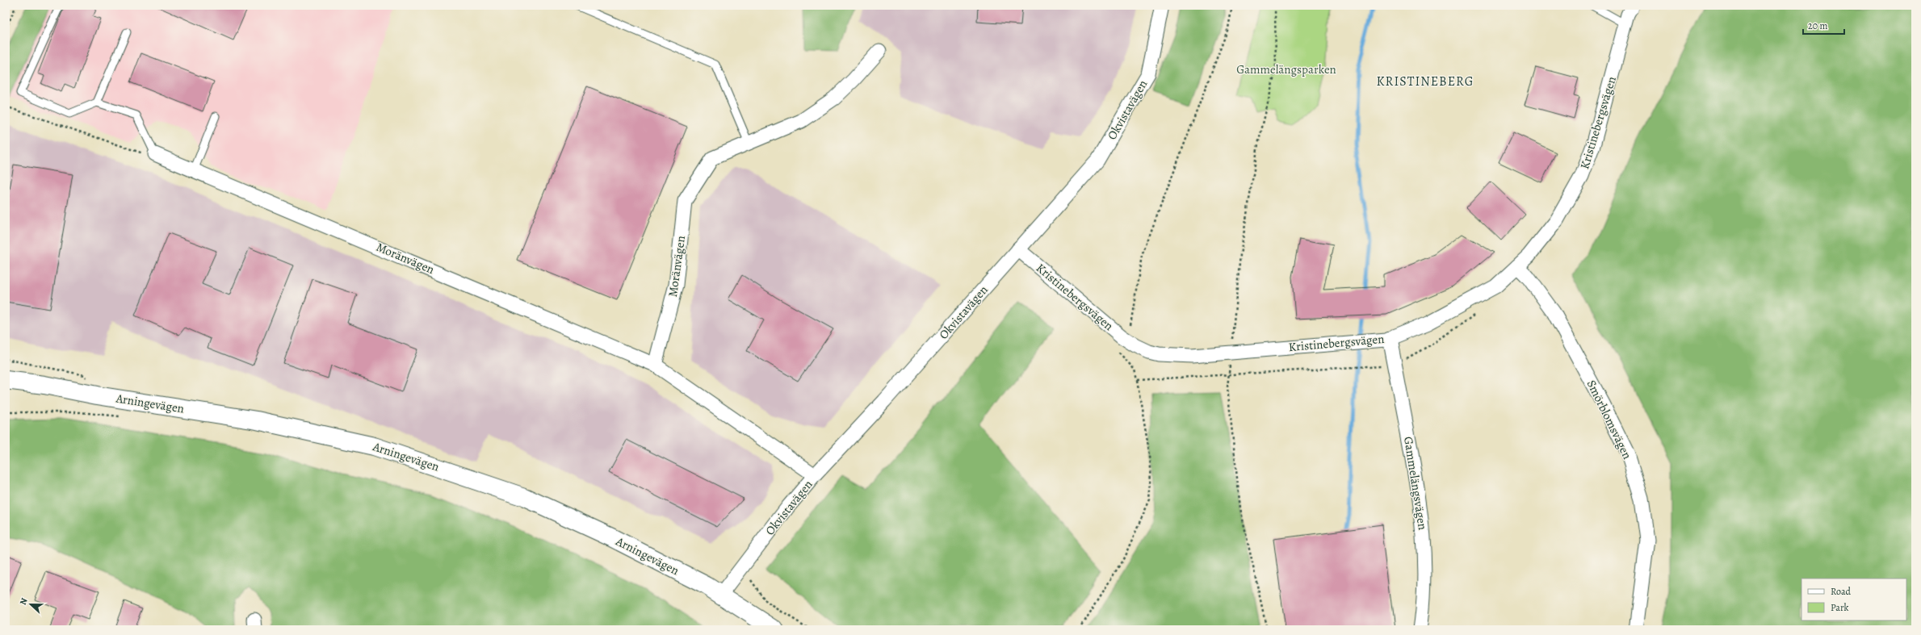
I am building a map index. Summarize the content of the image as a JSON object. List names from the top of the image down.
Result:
{
  "streets": {
    "main road": ["Arningevägen"],
    "street": [
      "Okvistavägen",
      "Kristinebergsvägen",
      "Moränvägen",
      "Smörblomsvägen",
      "Gammelängsvägen"
    ]
  },
  "crossings": [
    ["Okvistavägen", "Kristinebergsvägen"],
    ["Okvistavägen", "Moränvägen"],
    ["Okvistavägen", "Arningevägen"],
    ["Kristinebergsvägen", "Smörblomsvägen"],
    ["Kristinebergsvägen", "Gammelängsvägen"]
  ],
  "districts": ["KRISTINEBERG"],
  "parks": ["Gammelängsparken"],
  "legend": ["Road", "Park"],
  "scale_bar": "20 m",
  "north": "left"
}
